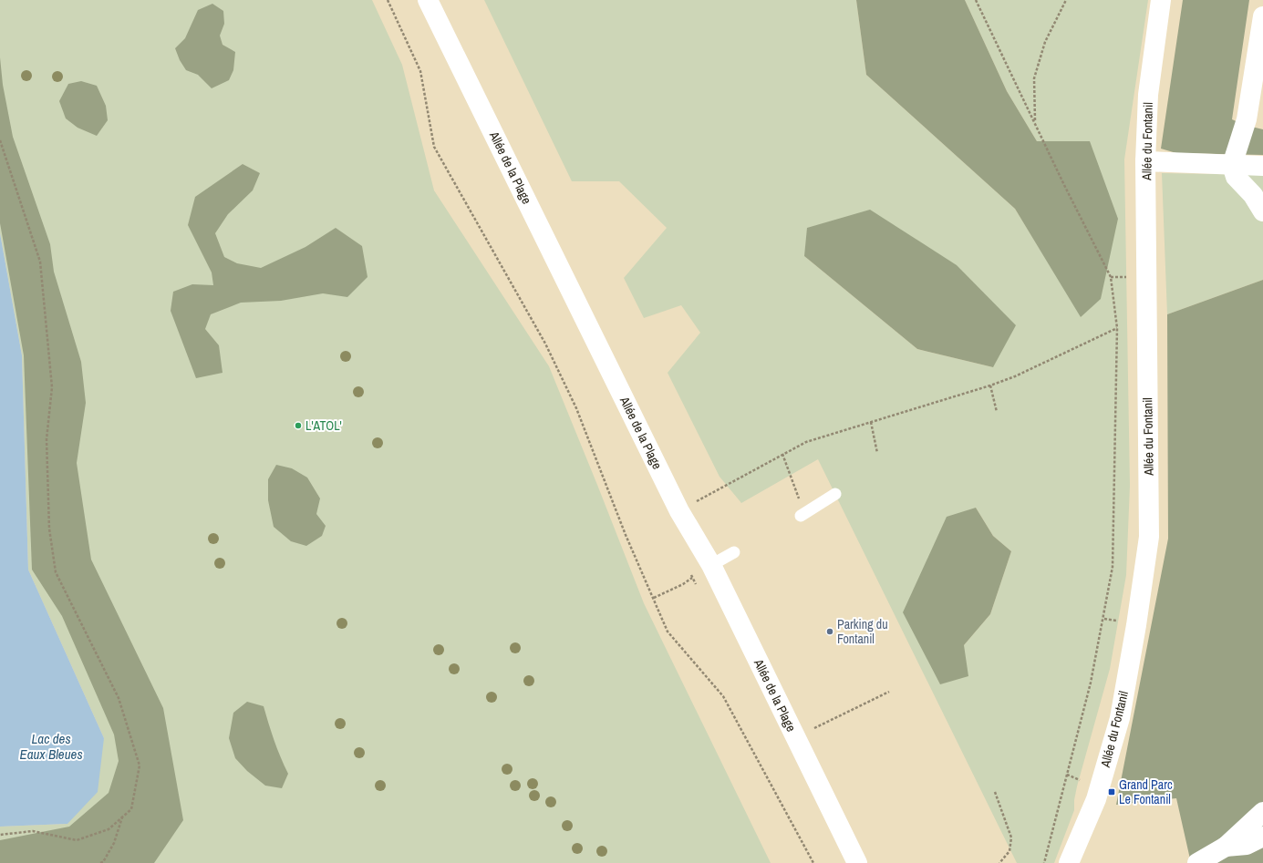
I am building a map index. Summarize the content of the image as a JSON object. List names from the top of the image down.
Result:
{
  "streets": {
    "street": ["Allée du Fontanil", "Allée de la Plage"]
  },
  "water": ["Lac des Eaux Bleues"],
  "places": {
    "other": ["L'ATOL'", "Parking du Fontanil"],
    "transit": ["Grand Parc Le Fontanil"]
  }
}
